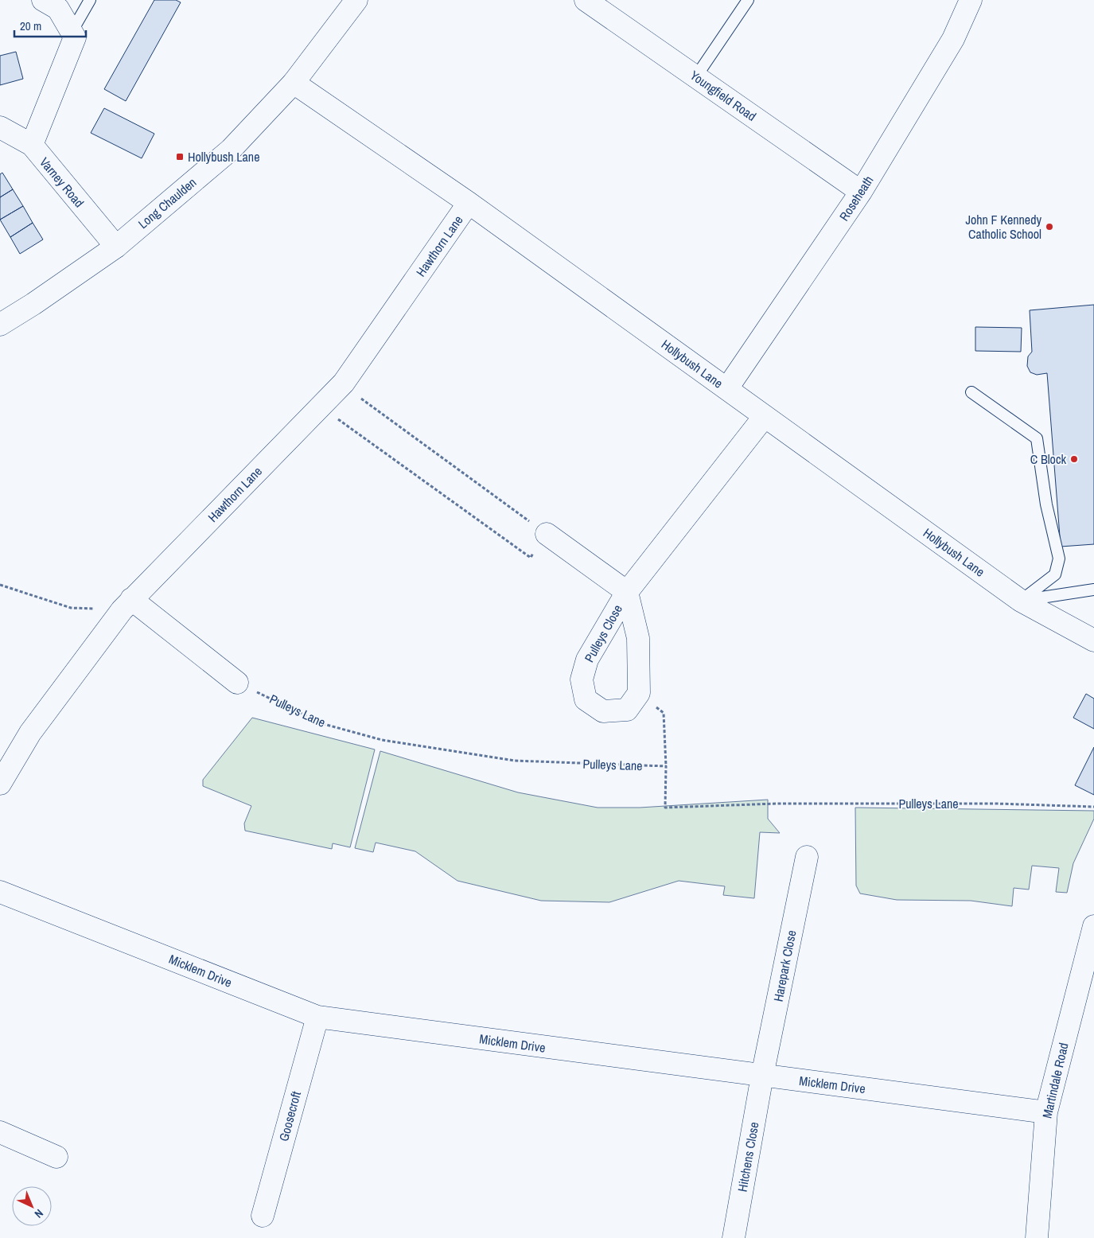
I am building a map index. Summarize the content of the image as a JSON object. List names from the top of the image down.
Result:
{
  "streets": {
    "street": [
      "Youngfield Road",
      "Varney Road",
      "Roseheath",
      "Long Chaulden",
      "Hawthorn Lane",
      "Hollybush Lane",
      "Pulleys Close",
      "Harepark Close",
      "Micklem Drive",
      "Martindale Road",
      "Goosecroft",
      "Hitchens Close"
    ],
    "path": ["Pulleys Lane"]
  },
  "crossings": [
    ["Youngfield Road", "Roseheath"],
    ["Varney Road", "Long Chaulden"],
    ["Roseheath", "Hollybush Lane"],
    ["Long Chaulden", "Hollybush Lane"],
    ["Hawthorn Lane", "Hollybush Lane"],
    ["Hollybush Lane", "Pulleys Close"],
    ["Harepark Close", "Micklem Drive"],
    ["Harepark Close", "Hitchens Close"],
    ["Micklem Drive", "Martindale Road"],
    ["Micklem Drive", "Goosecroft"],
    ["Micklem Drive", "Hitchens Close"]
  ],
  "places": {
    "transit": ["Hollybush Lane"],
    "other": ["John F Kennedy Catholic School", "C Block"]
  },
  "scale_bar": "20 m",
  "north": "bottom right"
}
